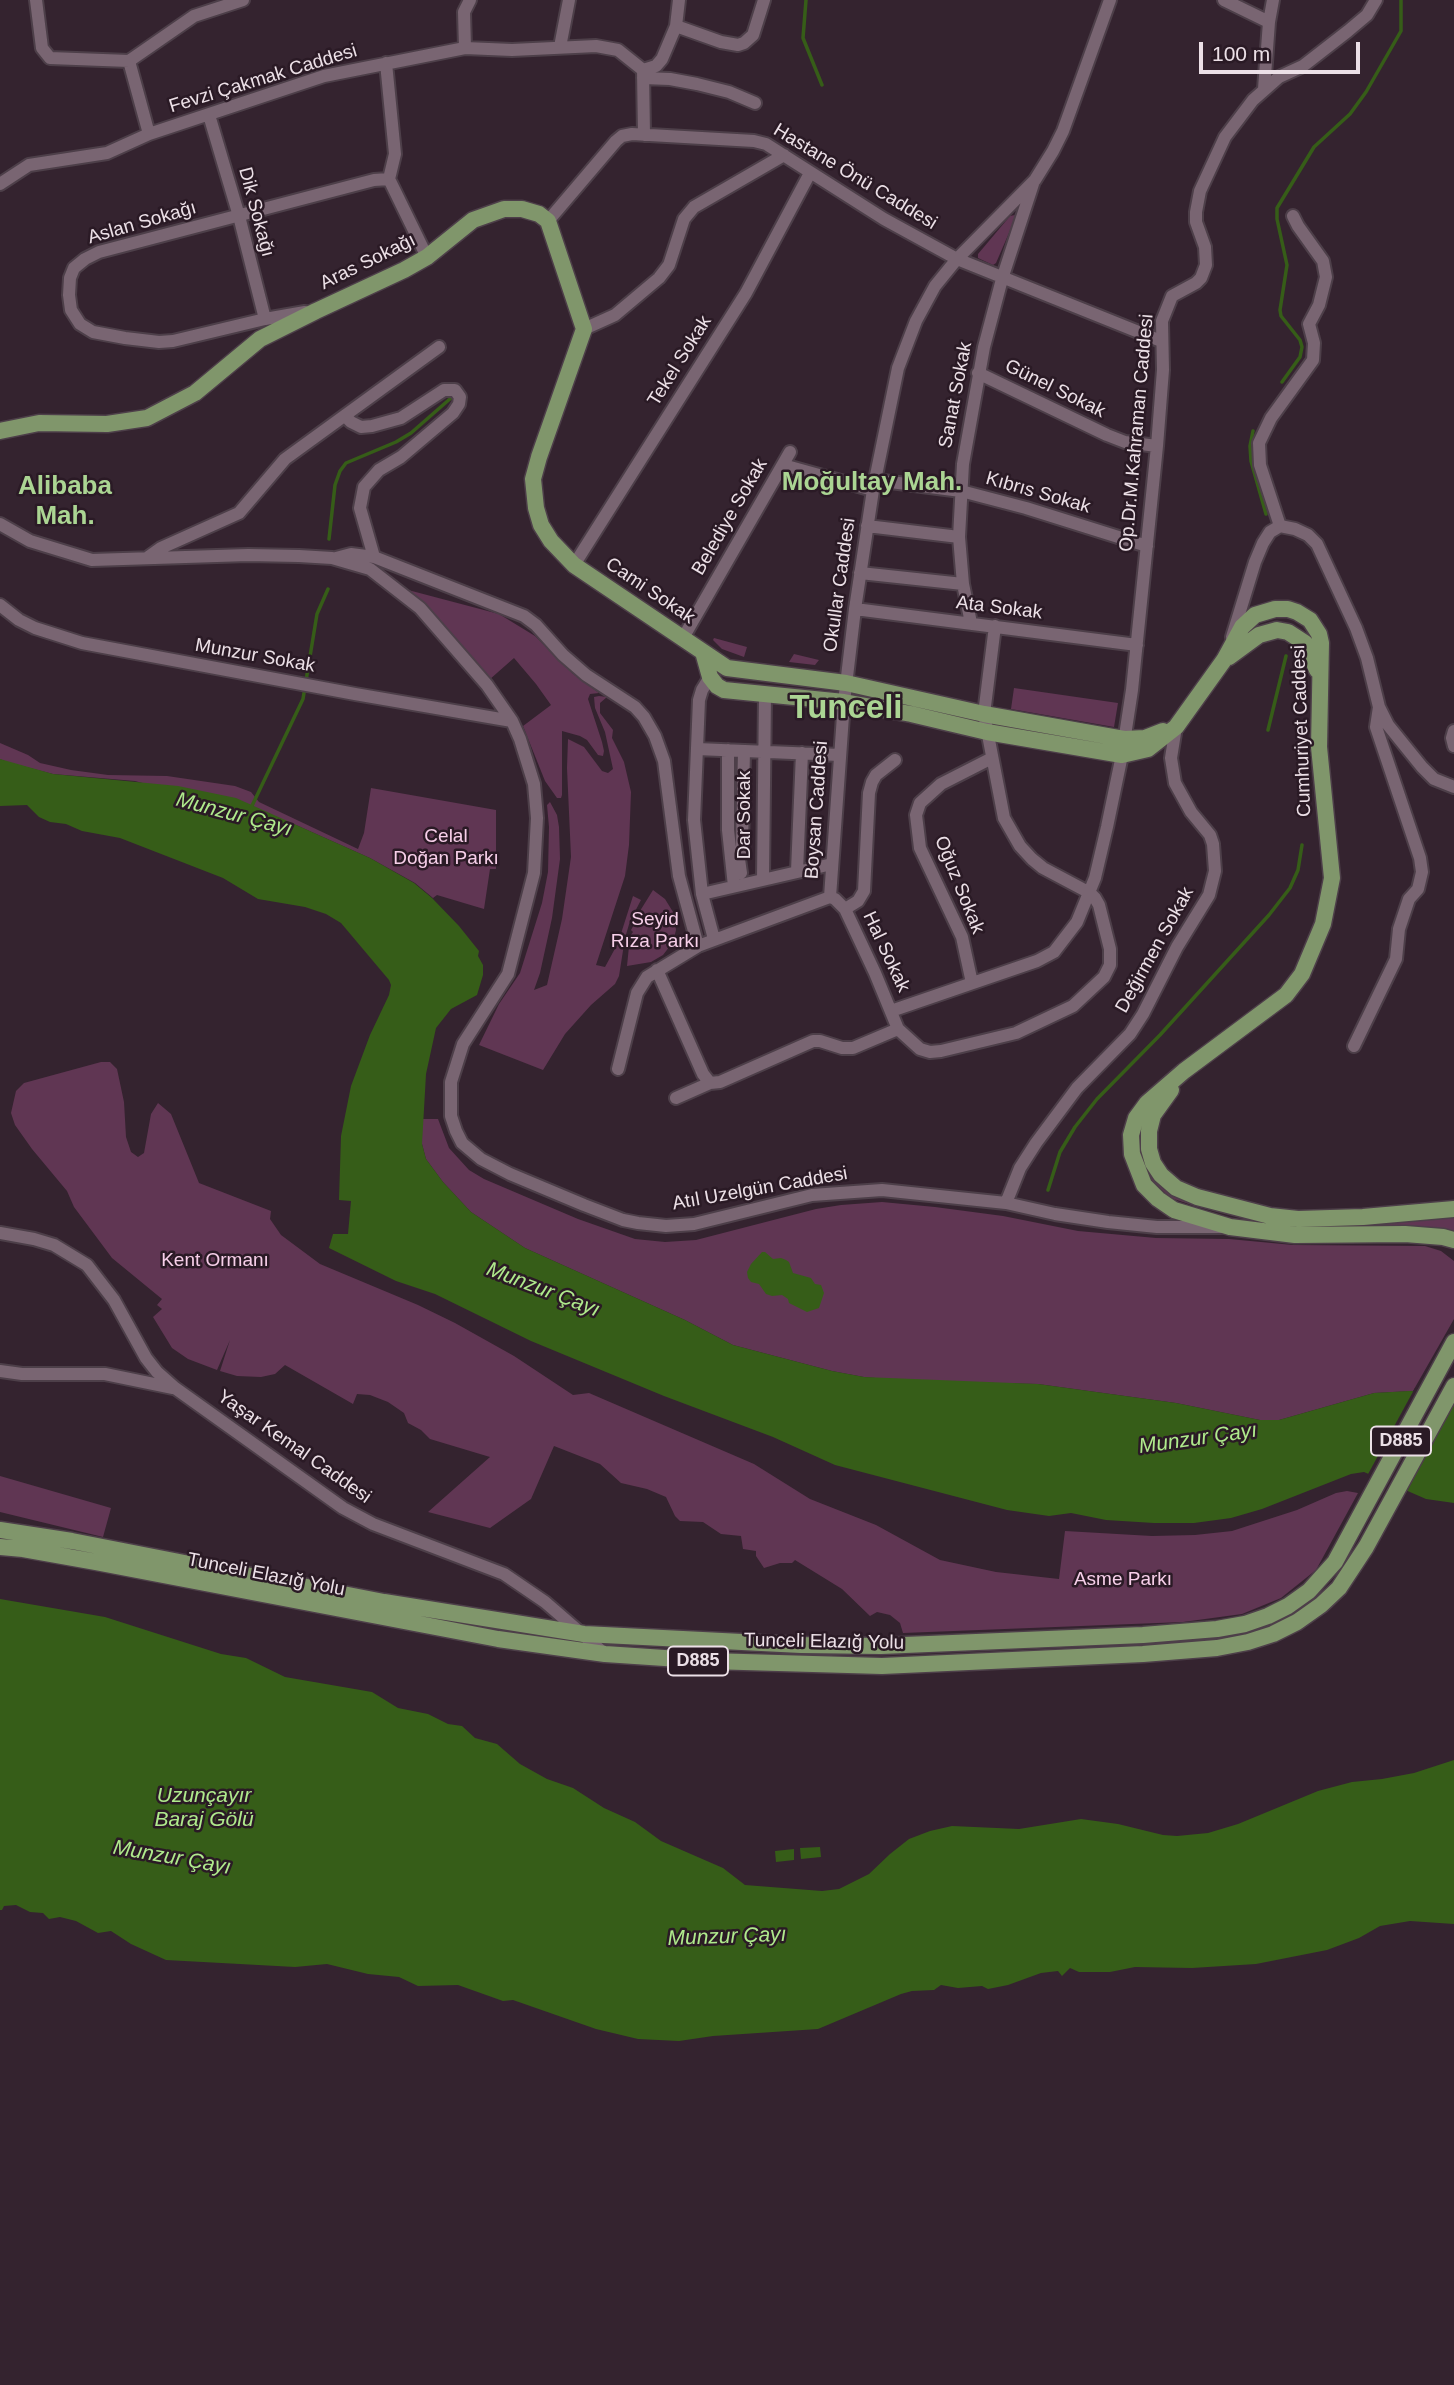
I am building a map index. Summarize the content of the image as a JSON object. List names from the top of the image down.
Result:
{
  "streets": {
    "main road": [
      "Aras Sokağı",
      "Cami Sokak",
      "Cumhuriyet Caddesi",
      "D885",
      "Tunceli Elazığ Yolu"
    ],
    "street": [
      "Fevzi Çakmak Caddesi",
      "Hastane Önü Caddesi",
      "Dik Sokağı",
      "Aslan Sokağı",
      "Tekel Sokak",
      "Günel Sokak",
      "Sanat Sokak",
      "Op.Dr.M.Kahraman Caddesi",
      "Kıbrıs Sokak",
      "Belediye Sokak",
      "Okullar Caddesi",
      "Ata Sokak",
      "Munzur Sokak",
      "Boysan Caddesi",
      "Dar Sokak",
      "Oğuz Sokak",
      "Değirmen Sokak",
      "Hal Sokak",
      "Atıl Uzelgün Caddesi",
      "Yaşar Kemal Caddesi"
    ]
  },
  "crossings": [
    ["Fevzi Çakmak Caddesi", "Dik Sokağı"],
    ["Hastane Önü Caddesi", "Aras Sokağı"],
    ["Hastane Önü Caddesi", "Tekel Sokak"],
    ["Hastane Önü Caddesi", "Sanat Sokak"],
    ["Hastane Önü Caddesi", "Op.Dr.M.Kahraman Caddesi"],
    ["Hastane Önü Caddesi", "Okullar Caddesi"],
    ["Dik Sokağı", "Aslan Sokağı"],
    ["Aslan Sokağı", "Aras Sokağı"],
    ["Tekel Sokak", "Cami Sokak"],
    ["Günel Sokak", "Sanat Sokak"],
    ["Günel Sokak", "Op.Dr.M.Kahraman Caddesi"],
    ["Sanat Sokak", "Kıbrıs Sokak"],
    ["Sanat Sokak", "Okullar Caddesi"],
    ["Sanat Sokak", "Ata Sokak"],
    ["Op.Dr.M.Kahraman Caddesi", "Kıbrıs Sokak"],
    ["Op.Dr.M.Kahraman Caddesi", "Cami Sokak"],
    ["Op.Dr.M.Kahraman Caddesi", "Ata Sokak"],
    ["Op.Dr.M.Kahraman Caddesi", "Cumhuriyet Caddesi"],
    ["Op.Dr.M.Kahraman Caddesi", "Oğuz Sokak"],
    ["Op.Dr.M.Kahraman Caddesi", "Hal Sokak"],
    ["Kıbrıs Sokak", "Belediye Sokak"],
    ["Kıbrıs Sokak", "Okullar Caddesi"],
    ["Belediye Sokak", "Cami Sokak"],
    ["Okullar Caddesi", "Cami Sokak"],
    ["Okullar Caddesi", "Ata Sokak"],
    ["Okullar Caddesi", "Boysan Caddesi"],
    ["Cami Sokak", "Cumhuriyet Caddesi"],
    ["Cami Sokak", "Boysan Caddesi"],
    ["Munzur Sokak", "Atıl Uzelgün Caddesi"],
    ["Cumhuriyet Caddesi", "Boysan Caddesi"],
    ["Cumhuriyet Caddesi", "Dar Sokak"],
    ["Cumhuriyet Caddesi", "Değirmen Sokak"],
    ["Cumhuriyet Caddesi", "Atıl Uzelgün Caddesi"],
    ["Boysan Caddesi", "Hal Sokak"],
    ["Değirmen Sokak", "Atıl Uzelgün Caddesi"],
    ["Yaşar Kemal Caddesi", "Tunceli Elazığ Yolu"]
  ],
  "districts": ["Moğultay Mah.", "Alibaba Mah.", "Tunceli"],
  "water": ["Munzur Çayı", "Uzunçayır Baraj Gölü"],
  "parks": [
    "Celal Doğan Parkı",
    "Seyid Rıza Parkı",
    "Kent Ormanı",
    "Asme Parkı"
  ],
  "scale_bar": "100 m"
}
